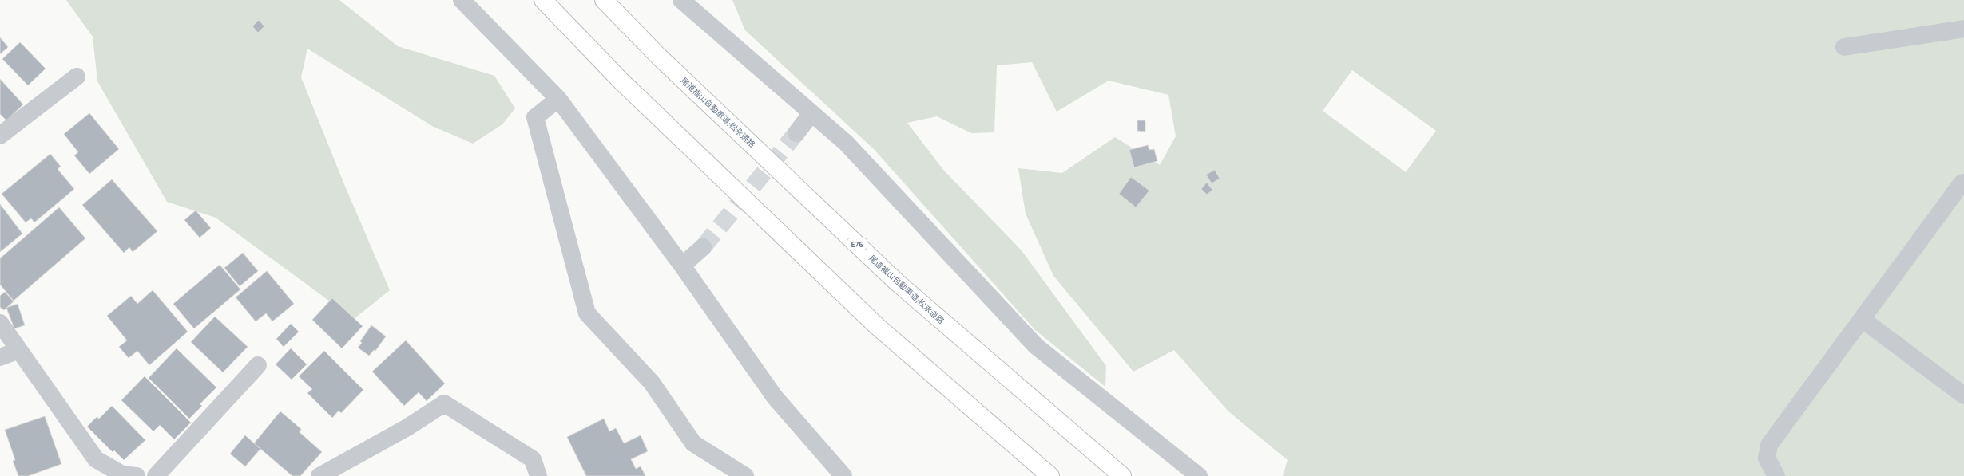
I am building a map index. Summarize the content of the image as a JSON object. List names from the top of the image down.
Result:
{
  "streets": {
    "highway": ["尾道福山自動車道;松永道路", "E76"]
  }
}
